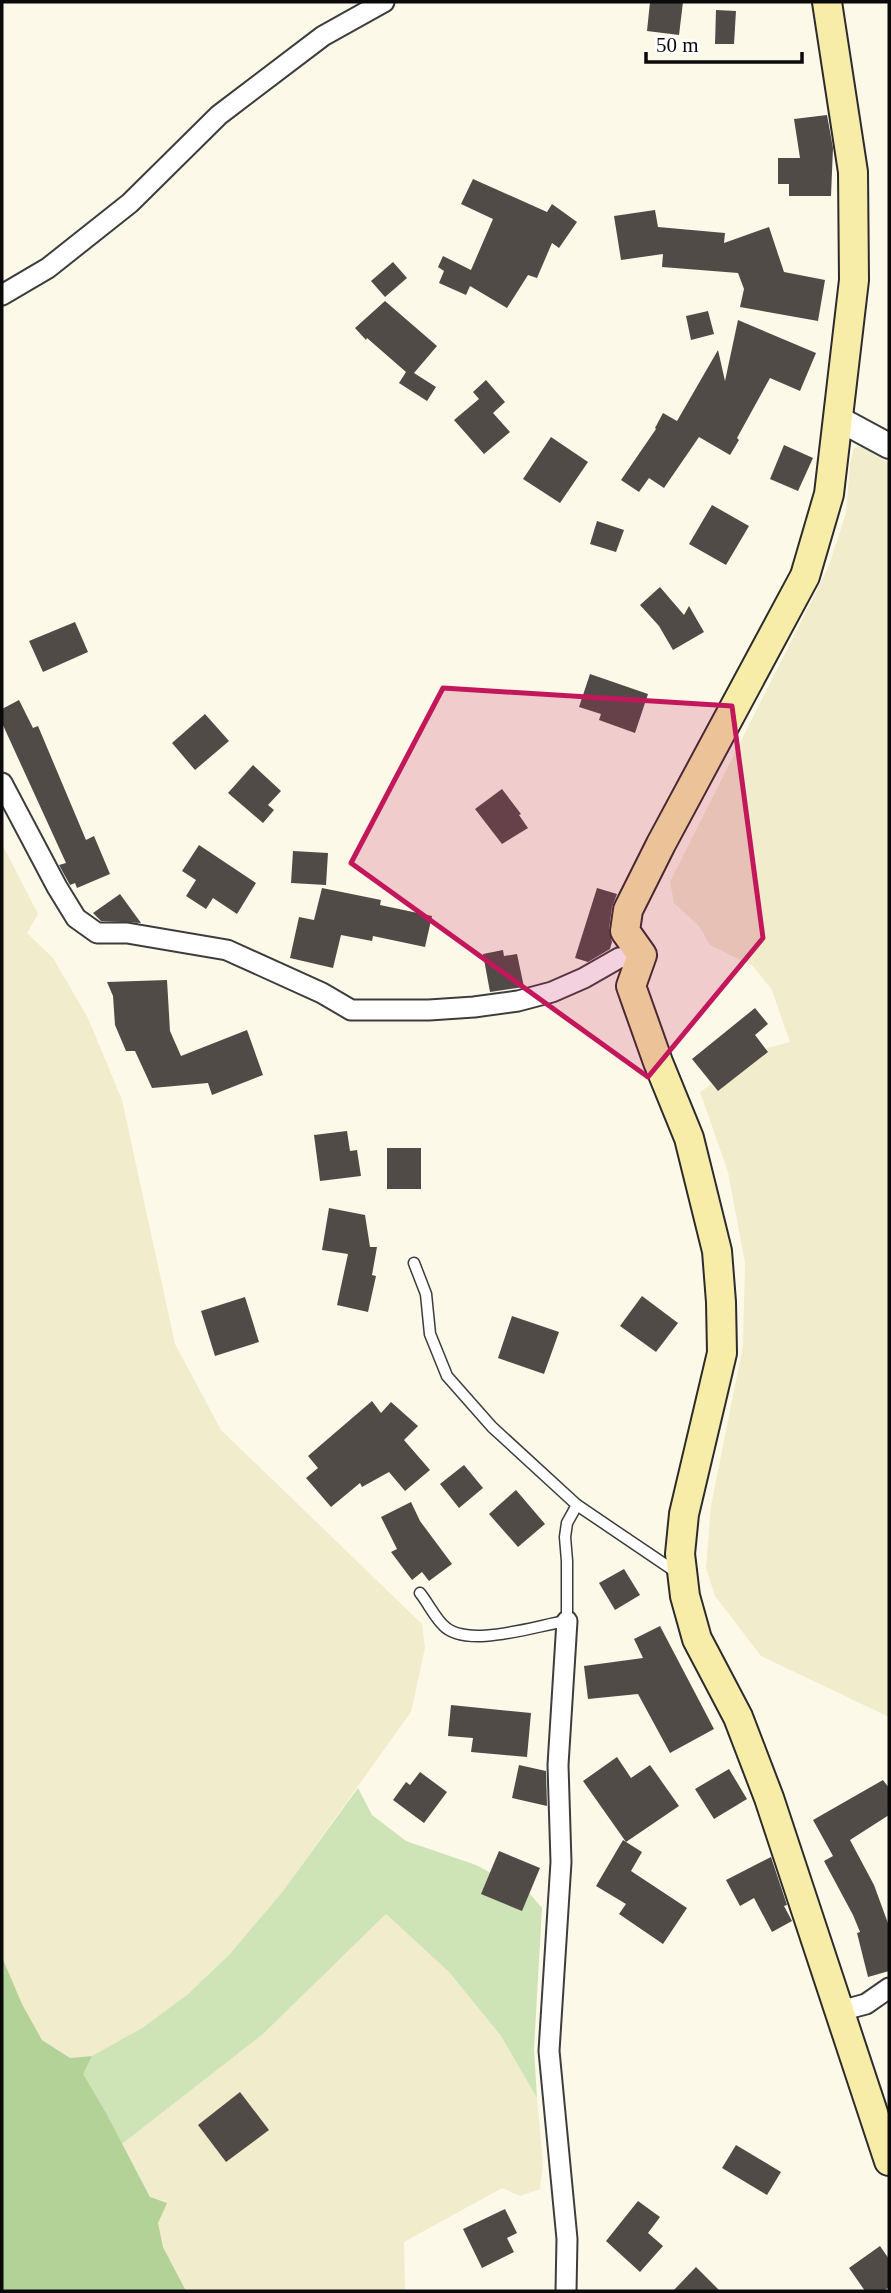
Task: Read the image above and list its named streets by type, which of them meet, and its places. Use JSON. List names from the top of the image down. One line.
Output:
{"scale_bar":"50 m"}
